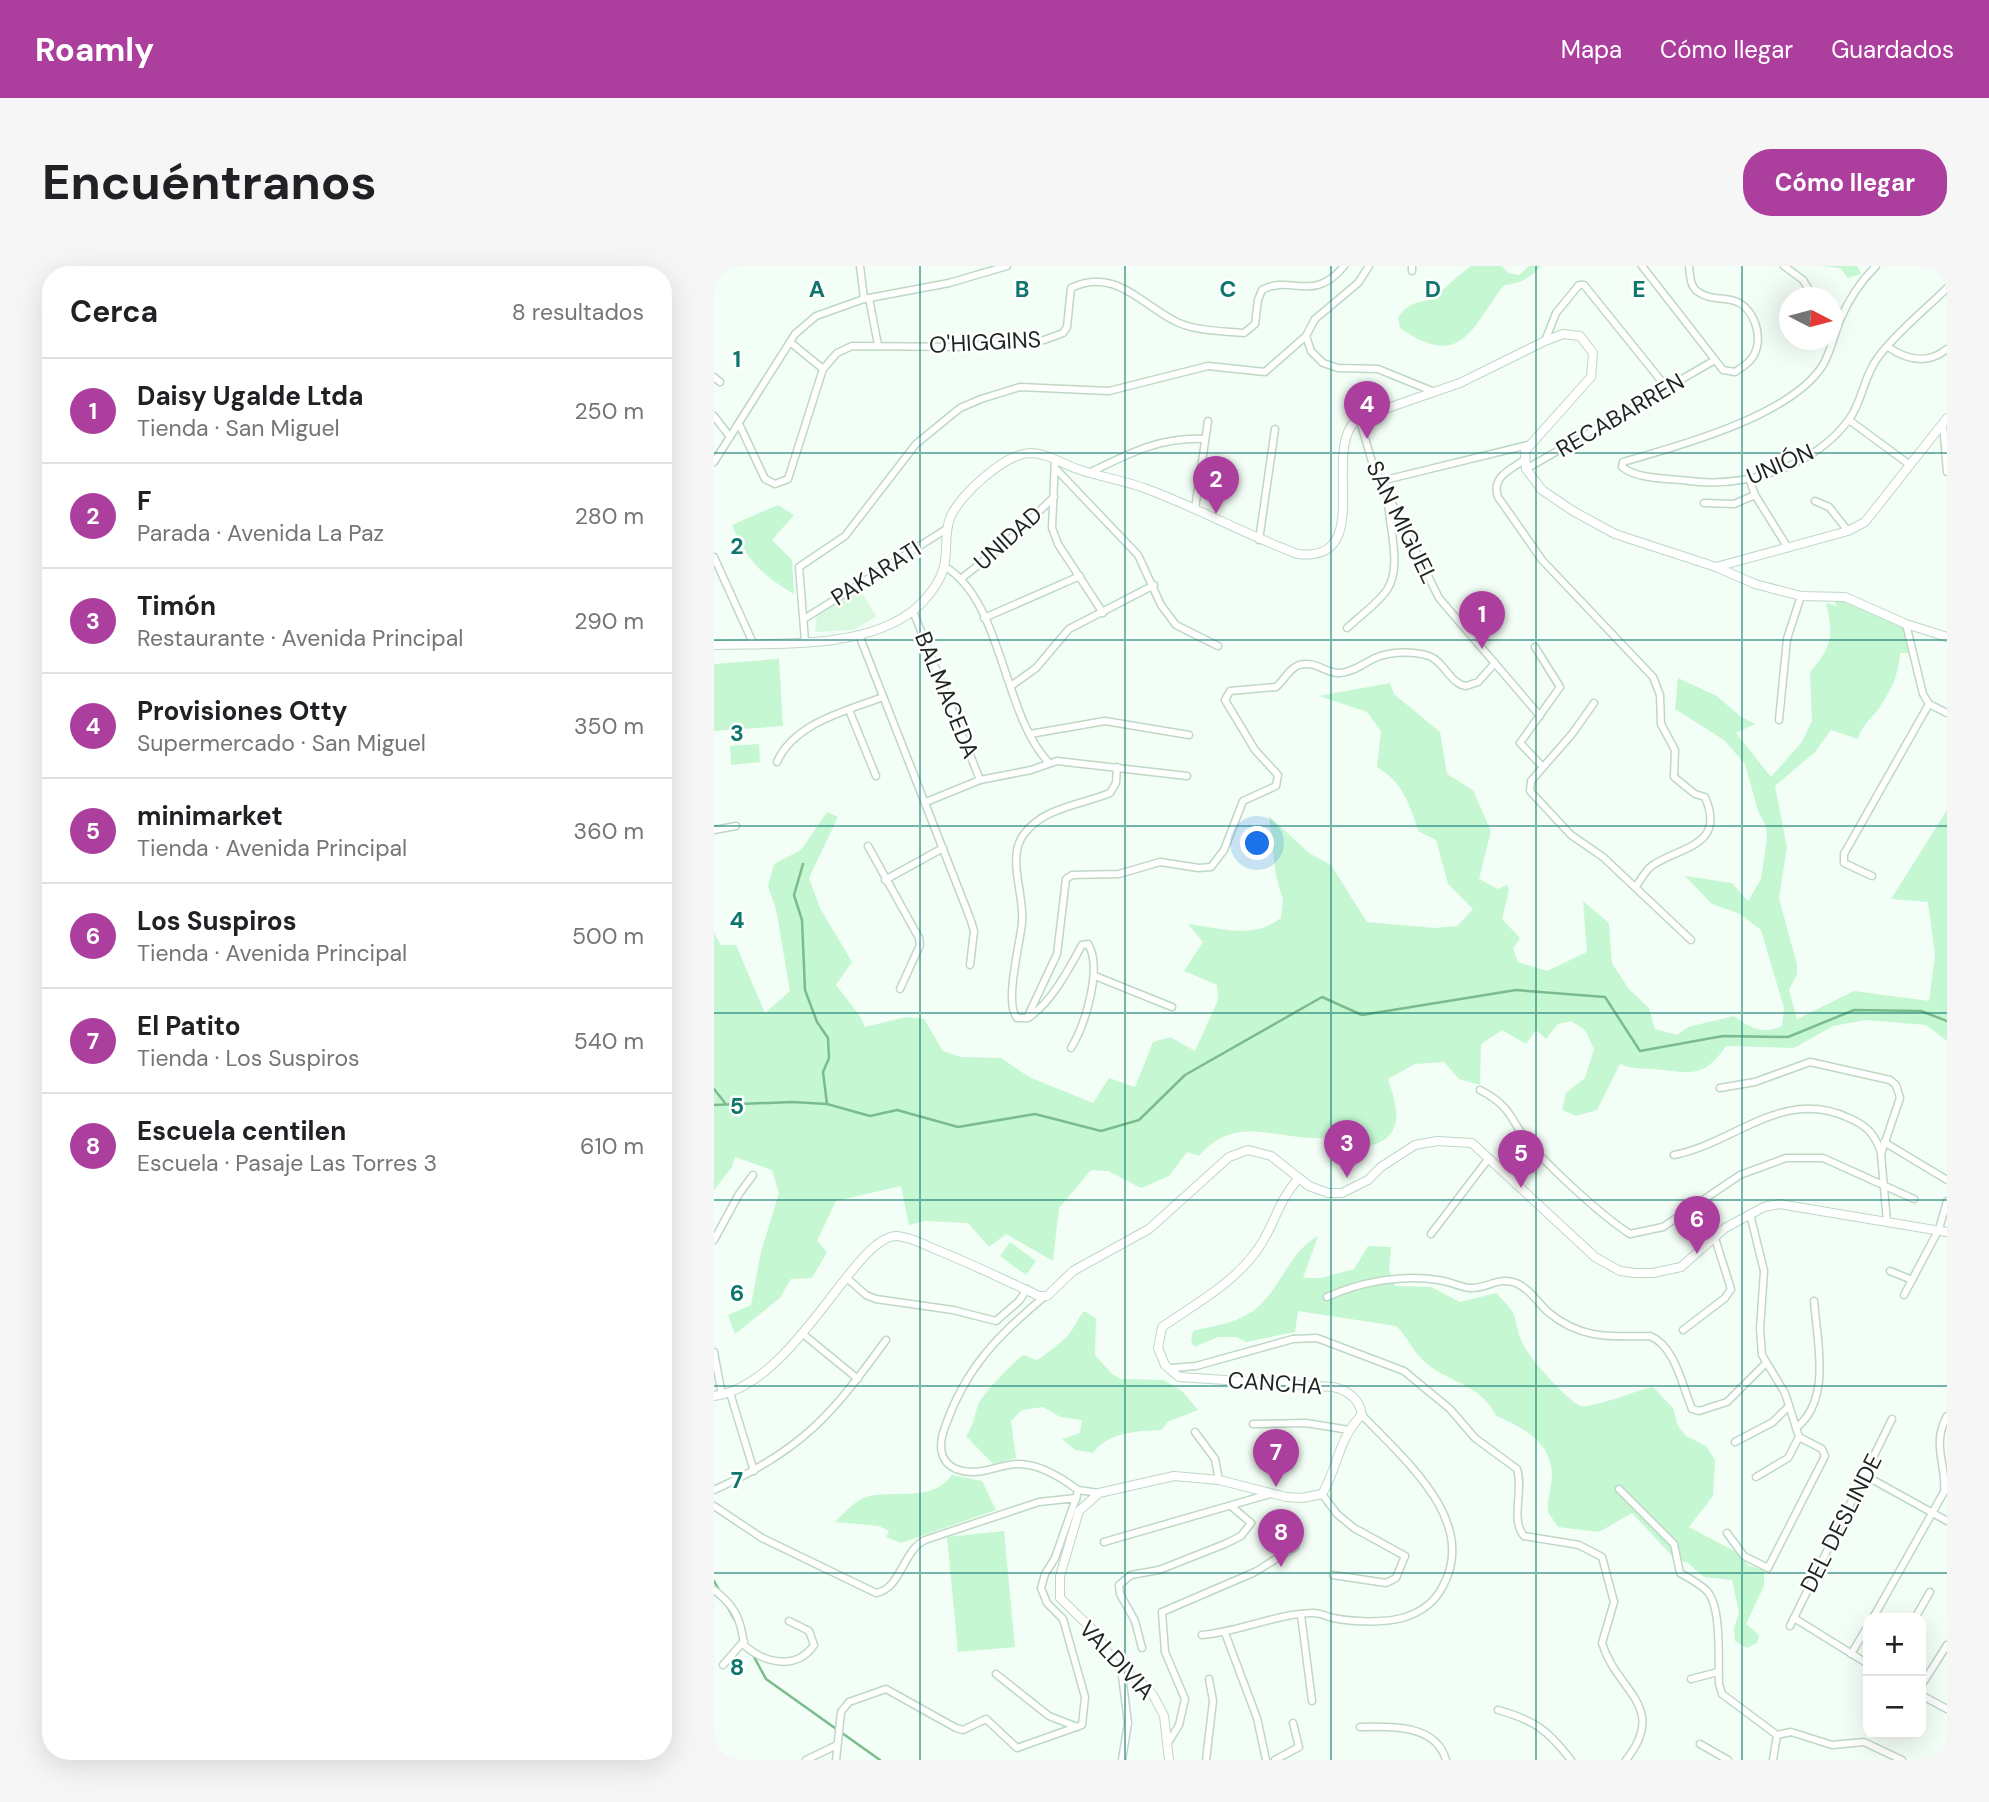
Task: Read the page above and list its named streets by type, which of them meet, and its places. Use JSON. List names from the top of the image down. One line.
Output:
{"streets":{"street":["O'HIGGINS","RECABARREN","UNIÓN","SAN MIGUEL","UNIDAD","PAKARATI","BALMACEDA","CANCHA","DEL DESLINDE","VALDIVIA"]},"north":"right","page":{"header":"Roamly","nav":["Mapa","Cómo llegar","Guardados"],"buttons":"Cómo llegar","title":"Encuéntranos","heading":["Cerca","8 resultados"],"list":[{"mark":"1","name":"Daisy Ugalde Ltda","note":"Tienda · San Miguel","value":"250 m"},{"mark":"2","name":"F","note":"Parada · Avenida La Paz","value":"280 m"},{"mark":"3","name":"Timón","note":"Restaurante · Avenida Principal","value":"290 m"},{"mark":"4","name":"Provisiones Otty","note":"Supermercado · San Miguel","value":"350 m"},{"mark":"5","name":"minimarket","note":"Tienda · Avenida Principal","value":"360 m"},{"mark":"6","name":"Los Suspiros","note":"Tienda · Avenida Principal","value":"500 m"},{"mark":"7","name":"El Patito","note":"Tienda · Los Suspiros","value":"540 m"},{"mark":"8","name":"Escuela centilen","note":"Escuela · Pasaje Las Torres 3","value":"610 m"}],"pins":["4","2","1","3","5","6","7","8"],"map_buttons":["+","−"]},"grid":{"columns":["A","B","C","D","E"],"rows":["1","2","3","4","5","6","7","8"]}}
